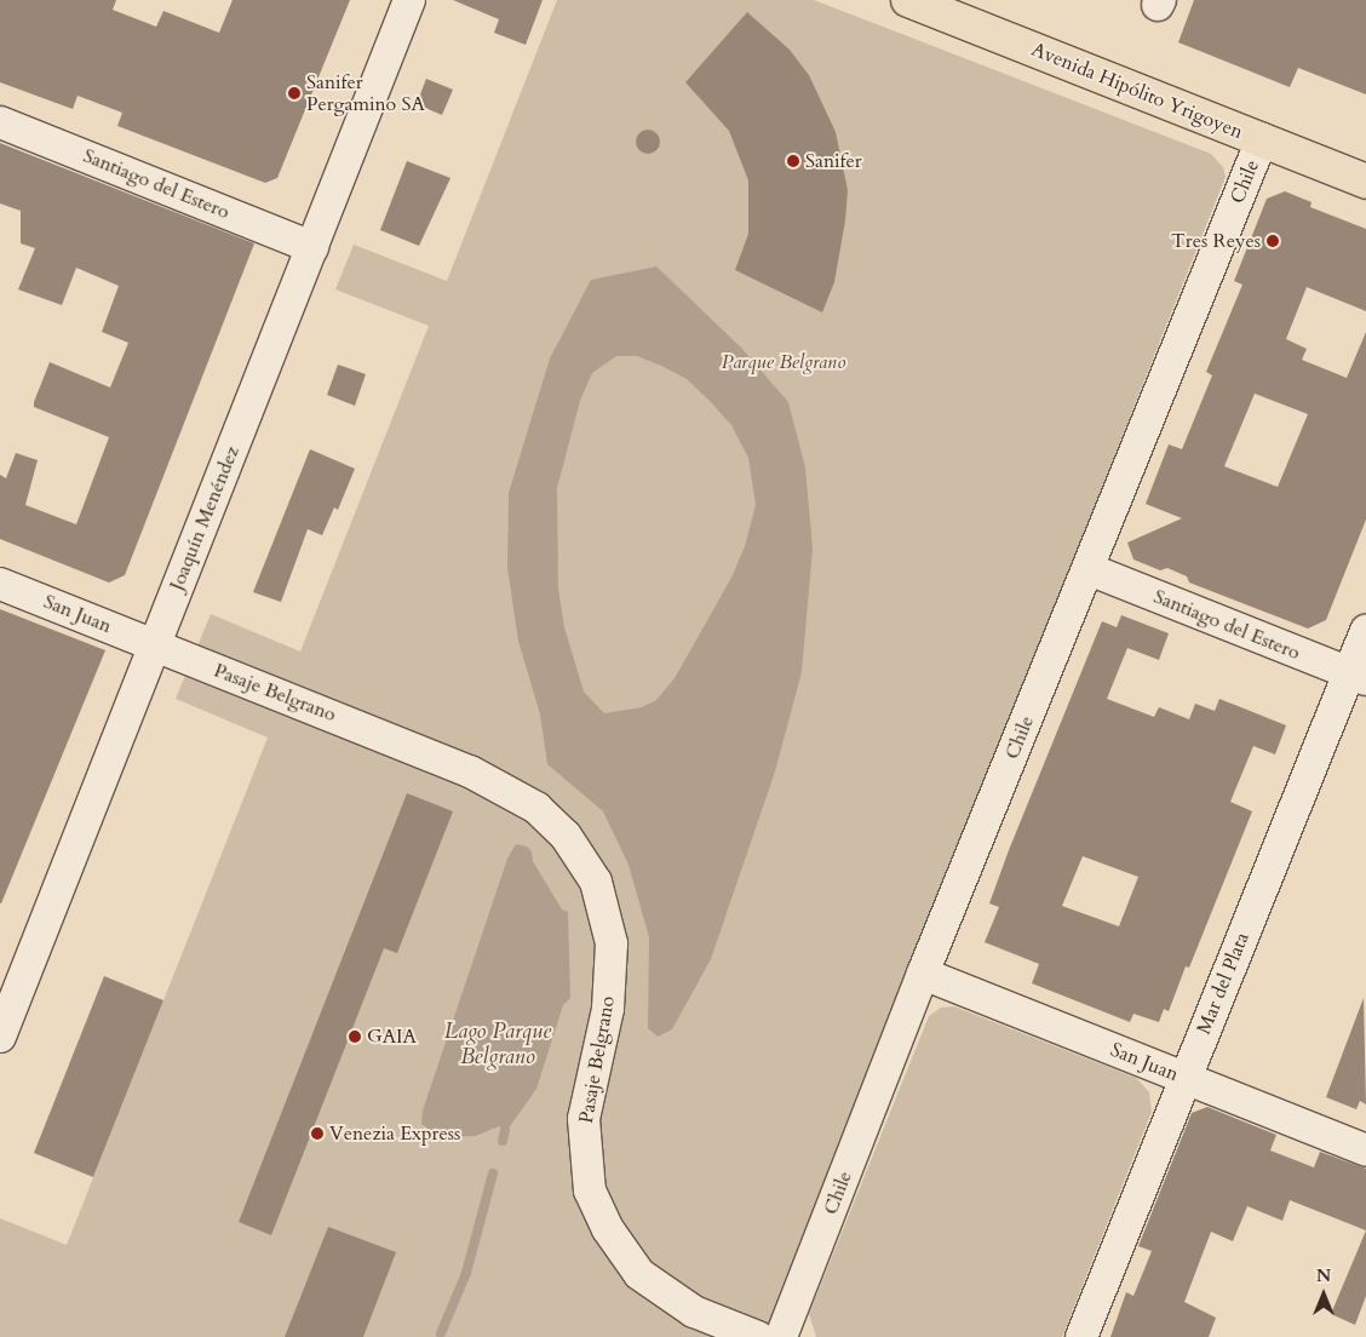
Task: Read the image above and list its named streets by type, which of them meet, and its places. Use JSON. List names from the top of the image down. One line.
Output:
{"streets":{"main road":["Avenida Hipólito Yrigoyen"],"street":["Chile","Santiago del Estero","Joaquín Menéndez","San Juan","Pasaje Belgrano","Mar del Plata"]},"crossings":[["Avenida Hipólito Yrigoyen","Chile"],["Chile","Santiago del Estero"],["Chile","San Juan"],["Santiago del Estero","Joaquín Menéndez"],["Santiago del Estero","Mar del Plata"],["Joaquín Menéndez","San Juan"],["Joaquín Menéndez","Pasaje Belgrano"],["San Juan","Pasaje Belgrano"],["San Juan","Mar del Plata"]],"water":["Lago Parque Belgrano"],"parks":["Parque Belgrano"],"places":["Sanifer Pergamino SA","Sanifer","Tres Reyes","GAIA","Venezia Express"],"north":"top"}
